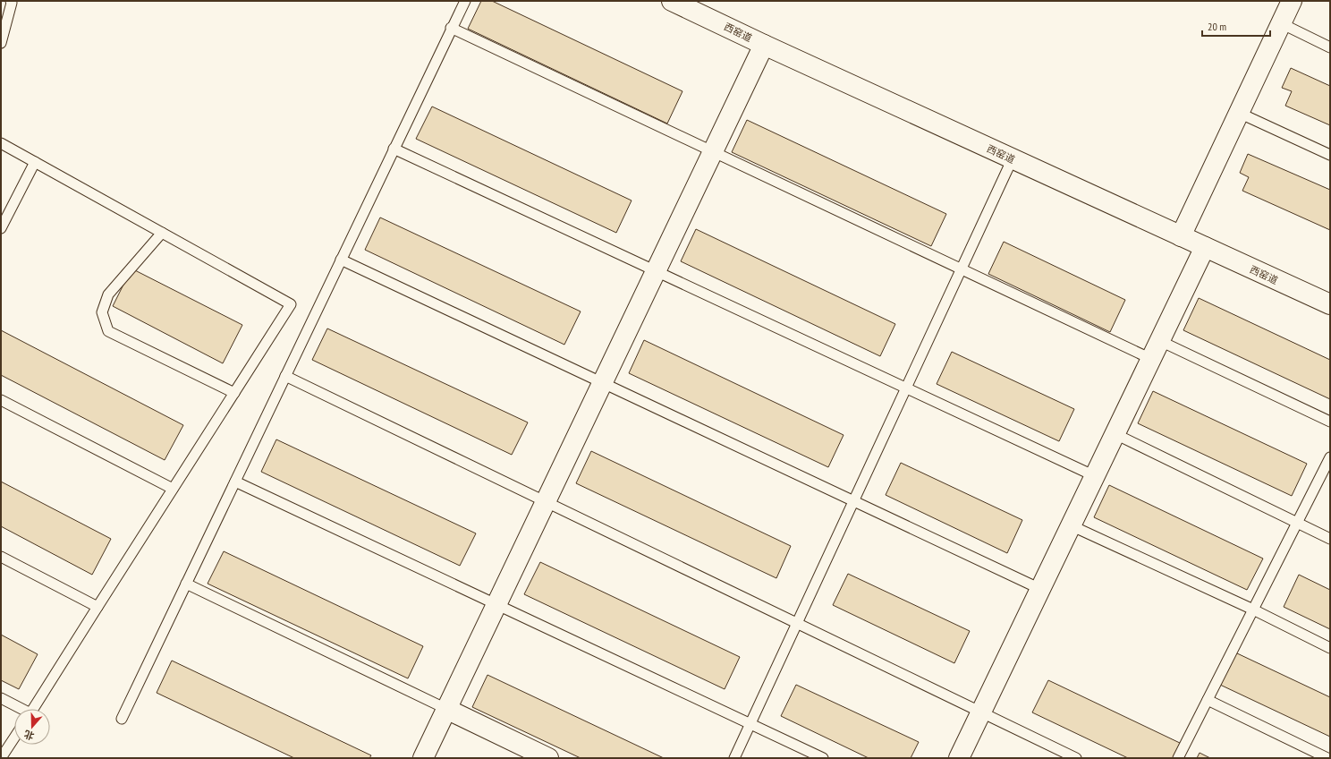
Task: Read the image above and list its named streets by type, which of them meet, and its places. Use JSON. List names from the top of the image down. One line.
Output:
{"streets":{"street":["西窑道"]},"scale_bar":"20 m","north":"bottom"}
